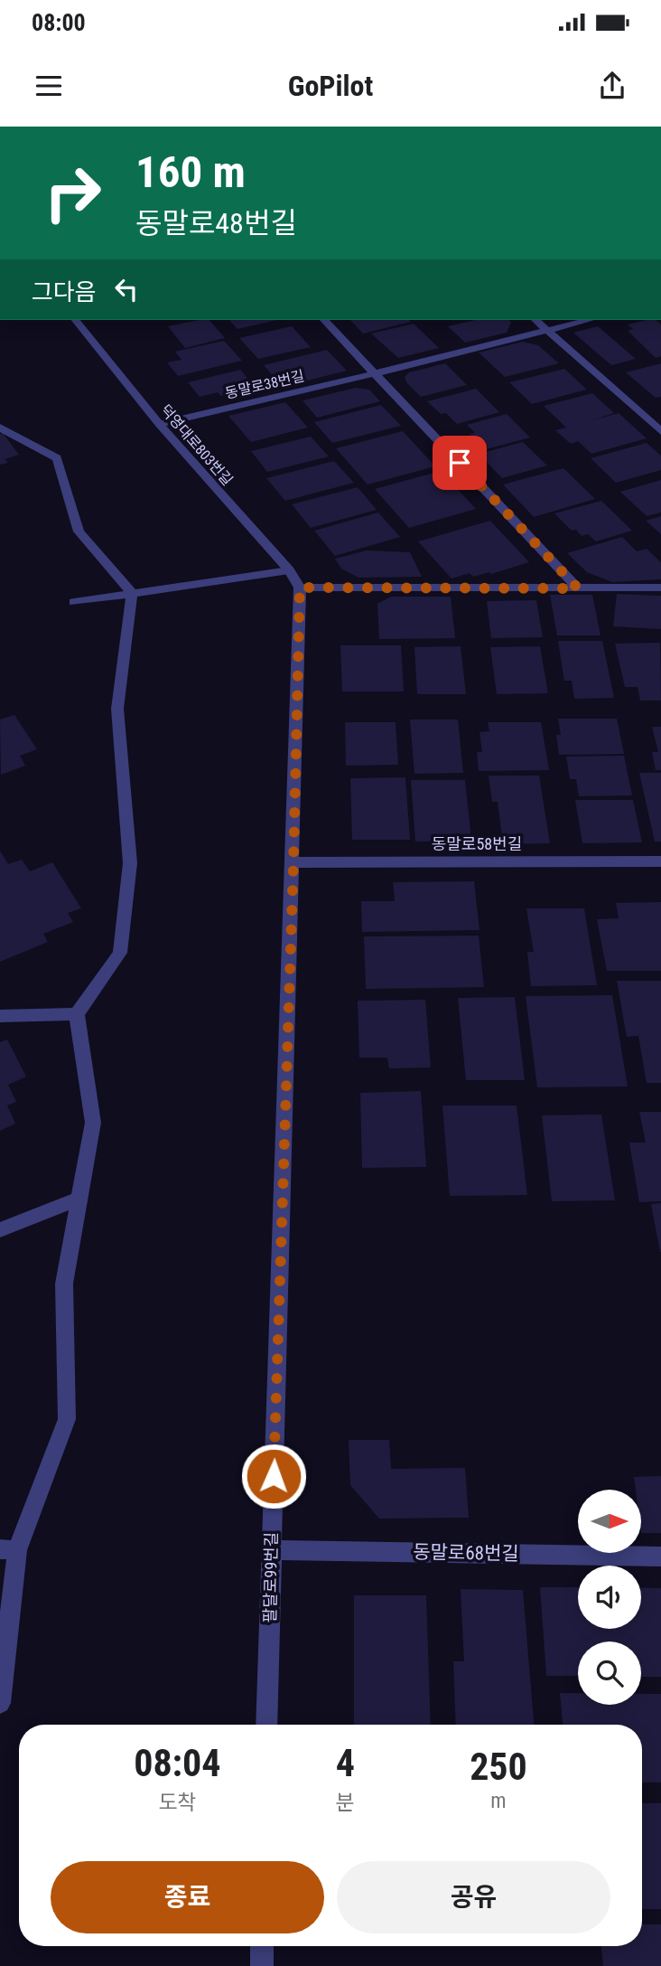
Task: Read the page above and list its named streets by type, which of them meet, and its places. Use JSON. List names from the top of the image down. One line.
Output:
{"streets":{"street":["동말로38번길","덕영대로803번길","동말로58번길","동말로68번길","팔달로99번길"]},"crossings":[["동말로38번길","덕영대로803번길"],["덕영대로803번길","팔달로99번길"],["동말로58번길","팔달로99번길"],["동말로68번길","팔달로99번길"]],"north":"right","page":{"status":"08:00","header":"GoPilot","turn":["160 m","동말로48번길"],"then":"그다음","eta":["08:04","도착","4","분","250","m"],"buttons":["종료","공유"]}}
